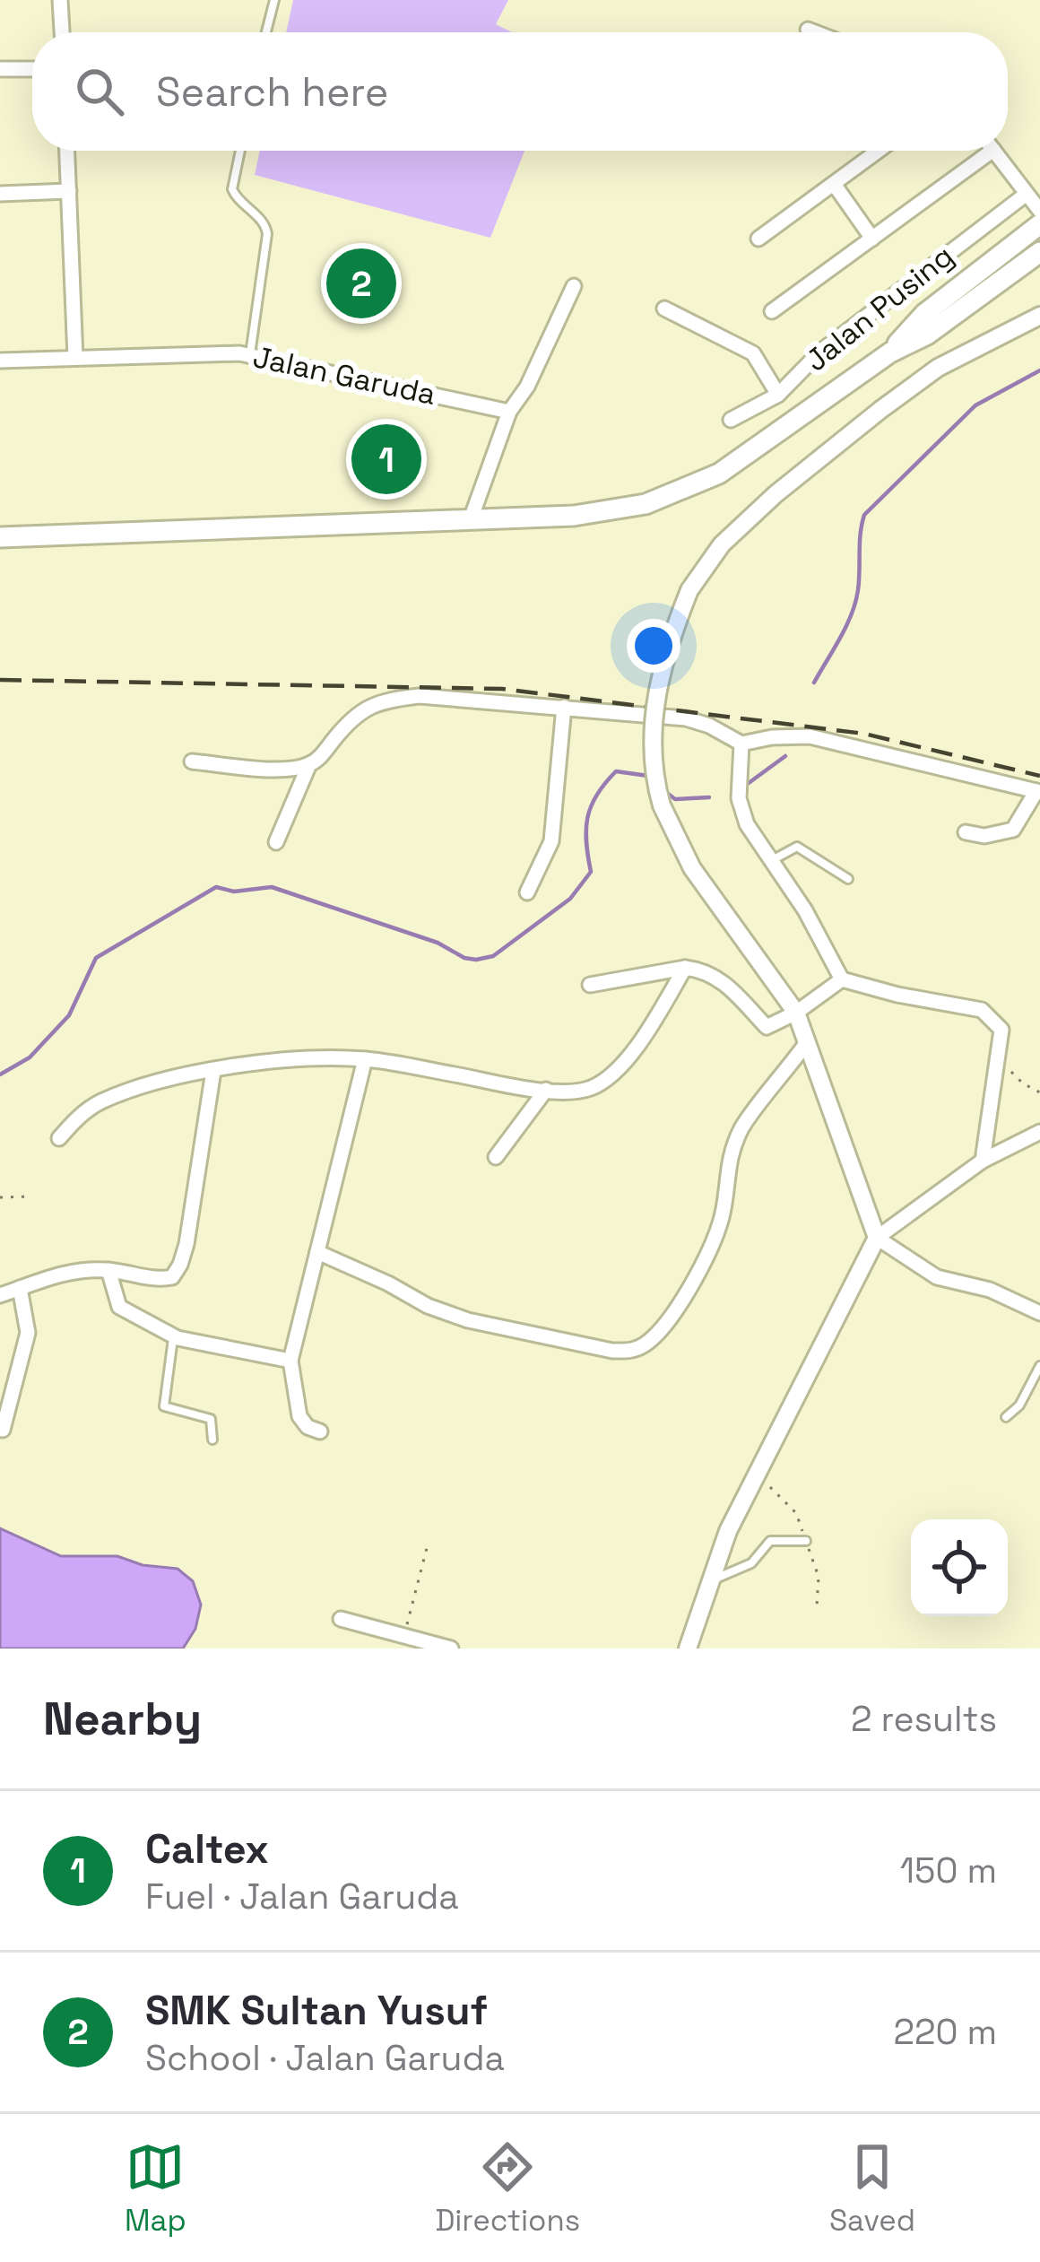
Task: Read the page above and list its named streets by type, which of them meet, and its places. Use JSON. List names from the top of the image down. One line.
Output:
{"streets":{"street":["Jalan Pusing","Jalan Garuda"]},"page":{"search":"Search here","pins":["2","1"],"heading":["Nearby","2 results"],"list":[{"mark":"1","name":"Caltex","note":"Fuel · Jalan Garuda","value":"150 m"},{"mark":"2","name":"SMK Sultan Yusuf","note":"School · Jalan Garuda","value":"220 m"}],"nav":["Map","Directions","Saved"]}}
